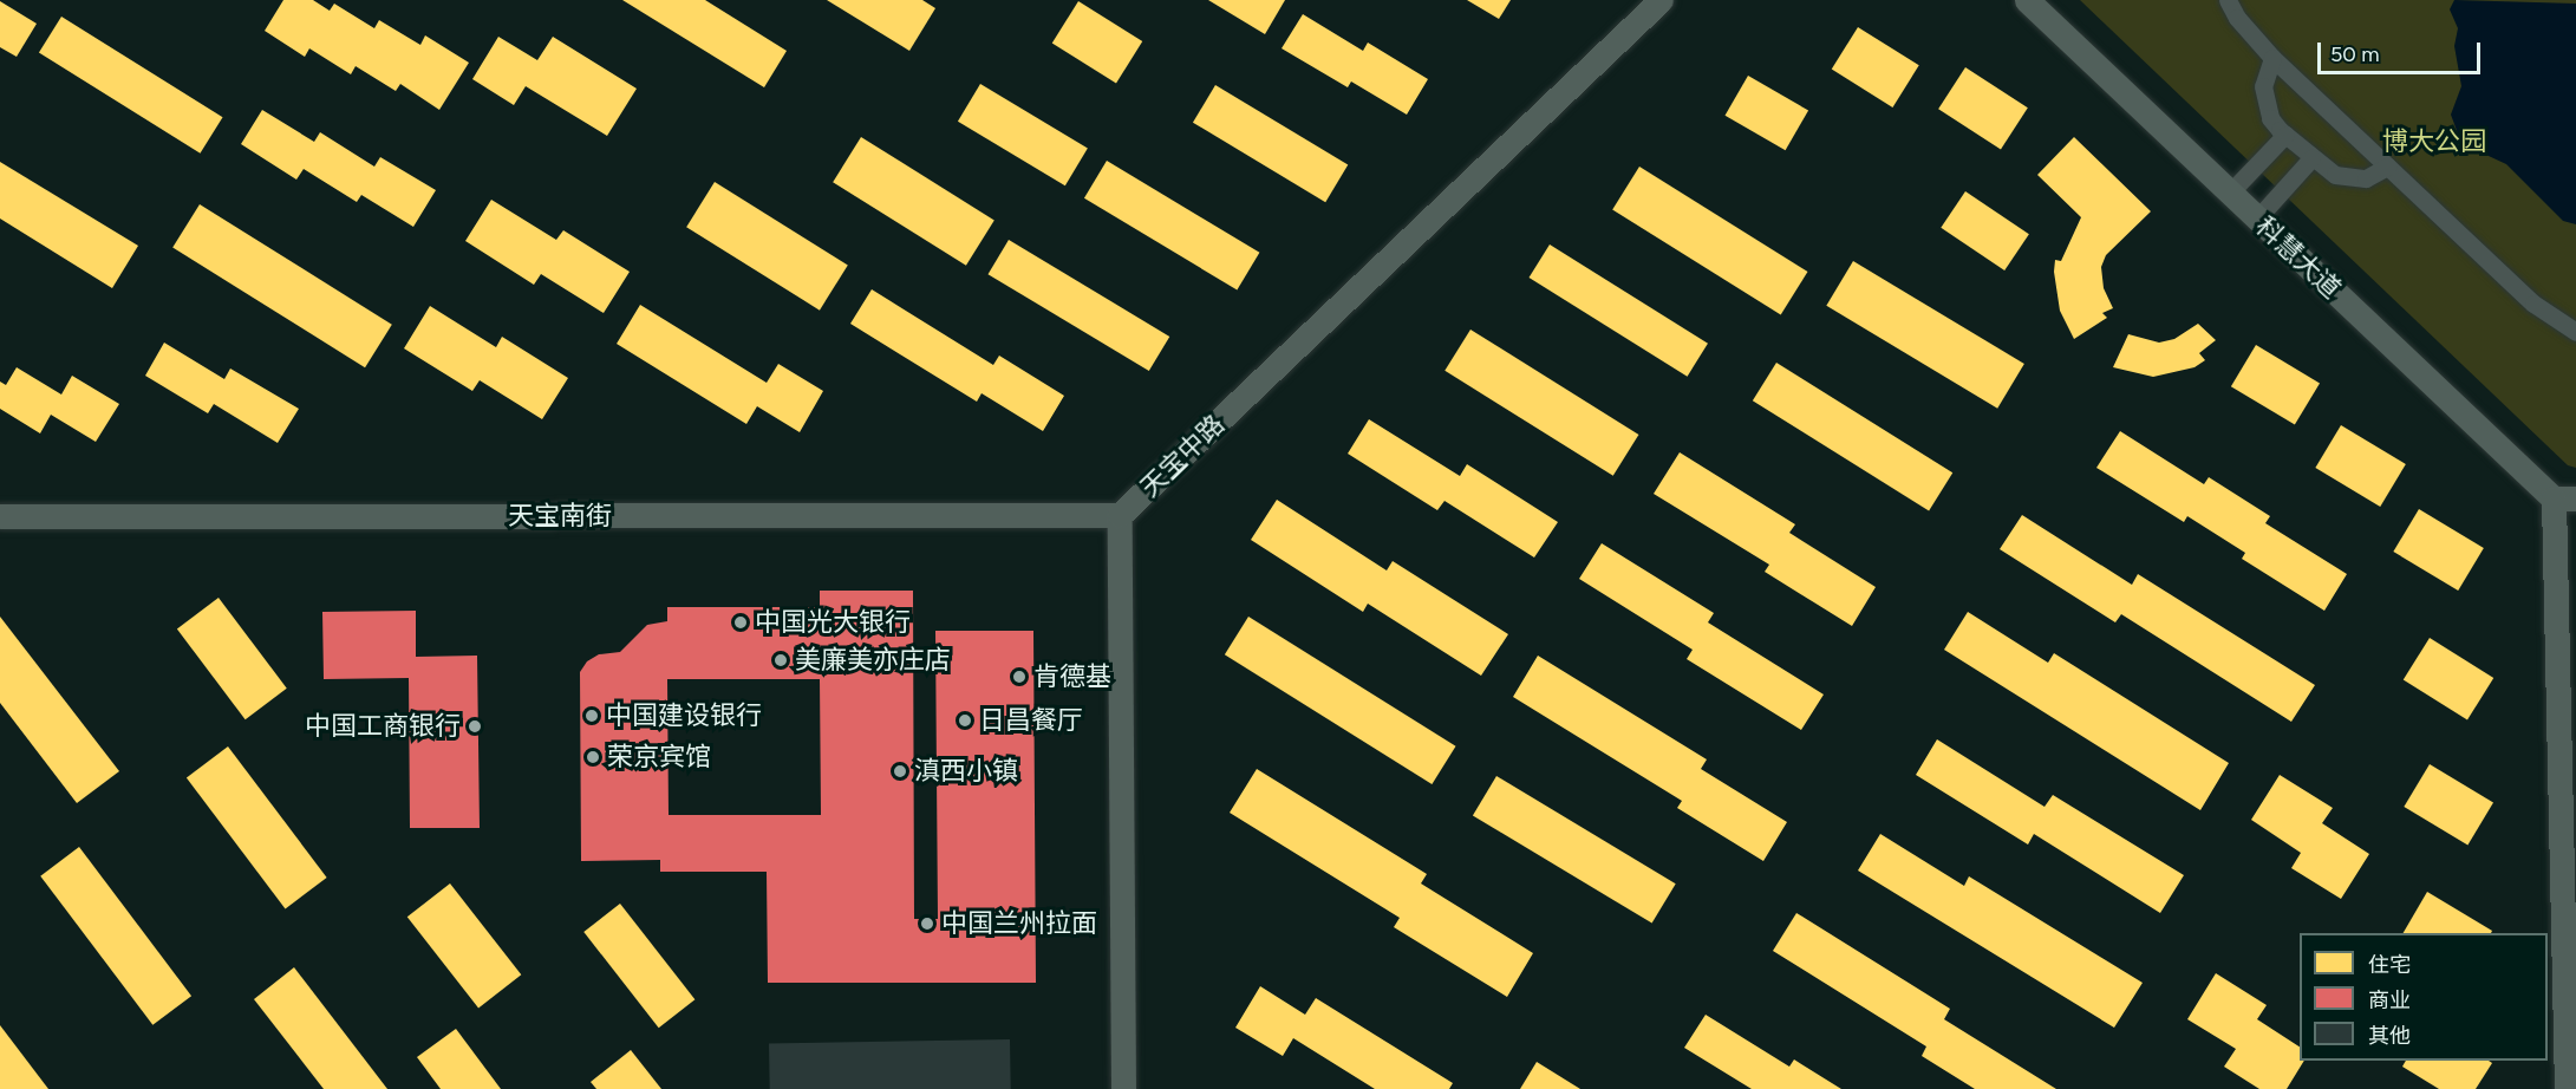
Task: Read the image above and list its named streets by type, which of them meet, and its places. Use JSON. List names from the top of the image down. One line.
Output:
{"streets":{"street":["科慧大道","天宝中路","天宝南街"]},"crossings":[["天宝中路","天宝南街"]],"parks":["博大公园"],"places":["中国光大银行","美廉美亦庄店","肯德基","中国建设银行","日昌餐厅","中国工商银行","荣京宾馆","滇西小镇","中国兰州拉面"],"legend":["住宅","商业","其他"],"scale_bar":"50 m"}
